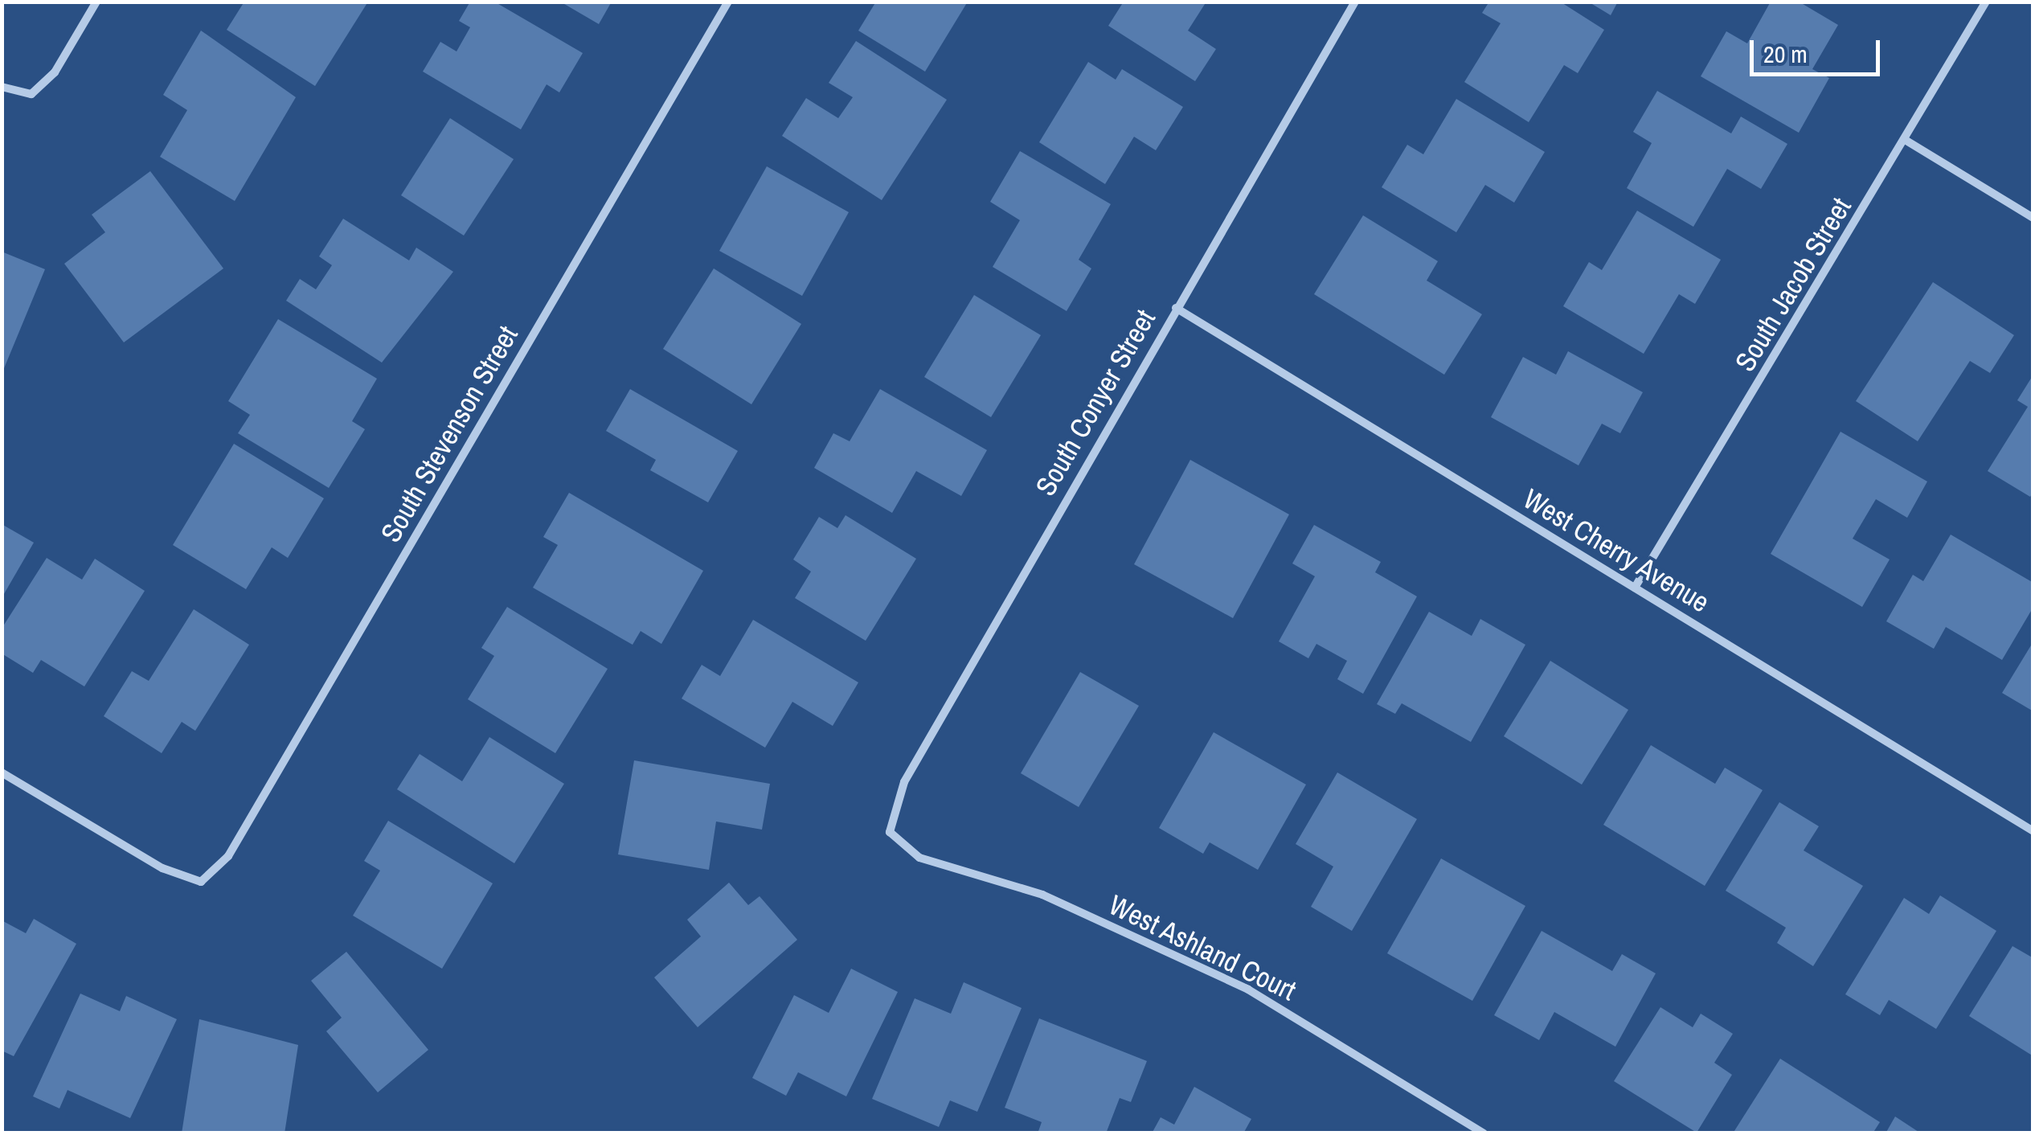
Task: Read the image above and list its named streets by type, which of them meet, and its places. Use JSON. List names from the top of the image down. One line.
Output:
{"streets":{"street":["South Jacob Street","South Conyer Street","South Stevenson Street","West Cherry Avenue","West Ashland Court"]},"crossings":[["South Jacob Street","West Cherry Avenue"],["South Conyer Street","West Cherry Avenue"],["South Conyer Street","West Ashland Court"]],"scale_bar":"20 m"}
